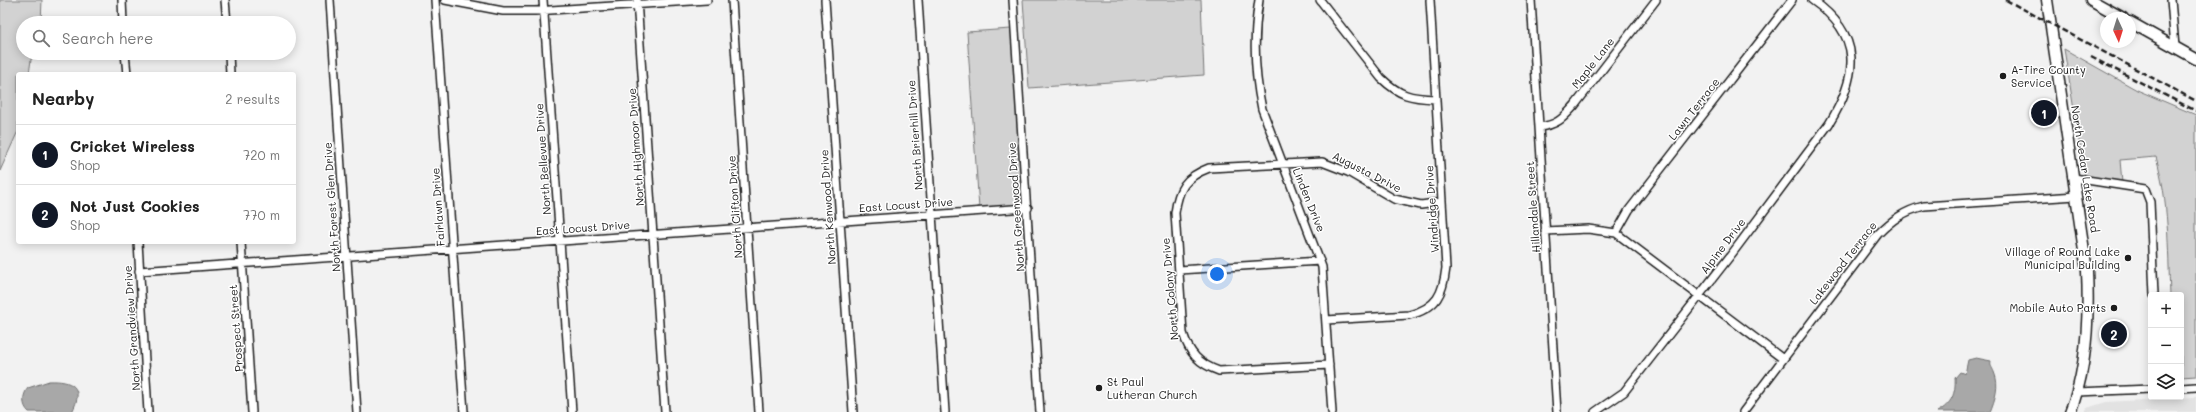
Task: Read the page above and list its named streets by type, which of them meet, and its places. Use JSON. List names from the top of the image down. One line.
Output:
{"streets":{"main road":["North Cedar Lake Road"],"street":["Maple Lane","Lawn Terrace","North Brierhill Drive","North Highmoor Drive","North Bellevue Drive","Augusta Drive","Linden Drive","East Locust Drive","North Forest Glen Drive","Fairlawn Drive","North Clifton Drive","North Kenwood Drive","North Greenwood Drive","Hillandale Street","Windridge Drive","Alpine Drive","Lakewood Terrace","North Colony Drive","North Grandview Drive","Prospect Street"]},"crossings":[["Maple Lane","Hillandale Street"],["North Brierhill Drive","East Locust Drive"],["North Highmoor Drive","East Locust Drive"],["North Bellevue Drive","East Locust Drive"],["North Cedar Lake Road","Lakewood Terrace"],["Augusta Drive","Linden Drive"],["Augusta Drive","Windridge Drive"],["Augusta Drive","North Colony Drive"],["Linden Drive","Windridge Drive"],["Linden Drive","North Colony Drive"],["East Locust Drive","North Forest Glen Drive"],["East Locust Drive","Fairlawn Drive"],["East Locust Drive","North Clifton Drive"],["East Locust Drive","North Kenwood Drive"],["East Locust Drive","North Greenwood Drive"],["East Locust Drive","North Grandview Drive"],["East Locust Drive","Prospect Street"]],"places":["A-Tire County Service","Village of Round Lake Municipal Building","Mobile Auto Parts","St Paul Lutheran Church"],"north":"bottom","page":{"search":"Search here","heading":["Nearby","2 results"],"pins":["1","2"],"list":[{"mark":"1","name":"Cricket Wireless","note":"Shop","value":"720 m"},{"mark":"2","name":"Not Just Cookies","note":"Shop","value":"770 m"}],"map_buttons":["+","−"]}}
